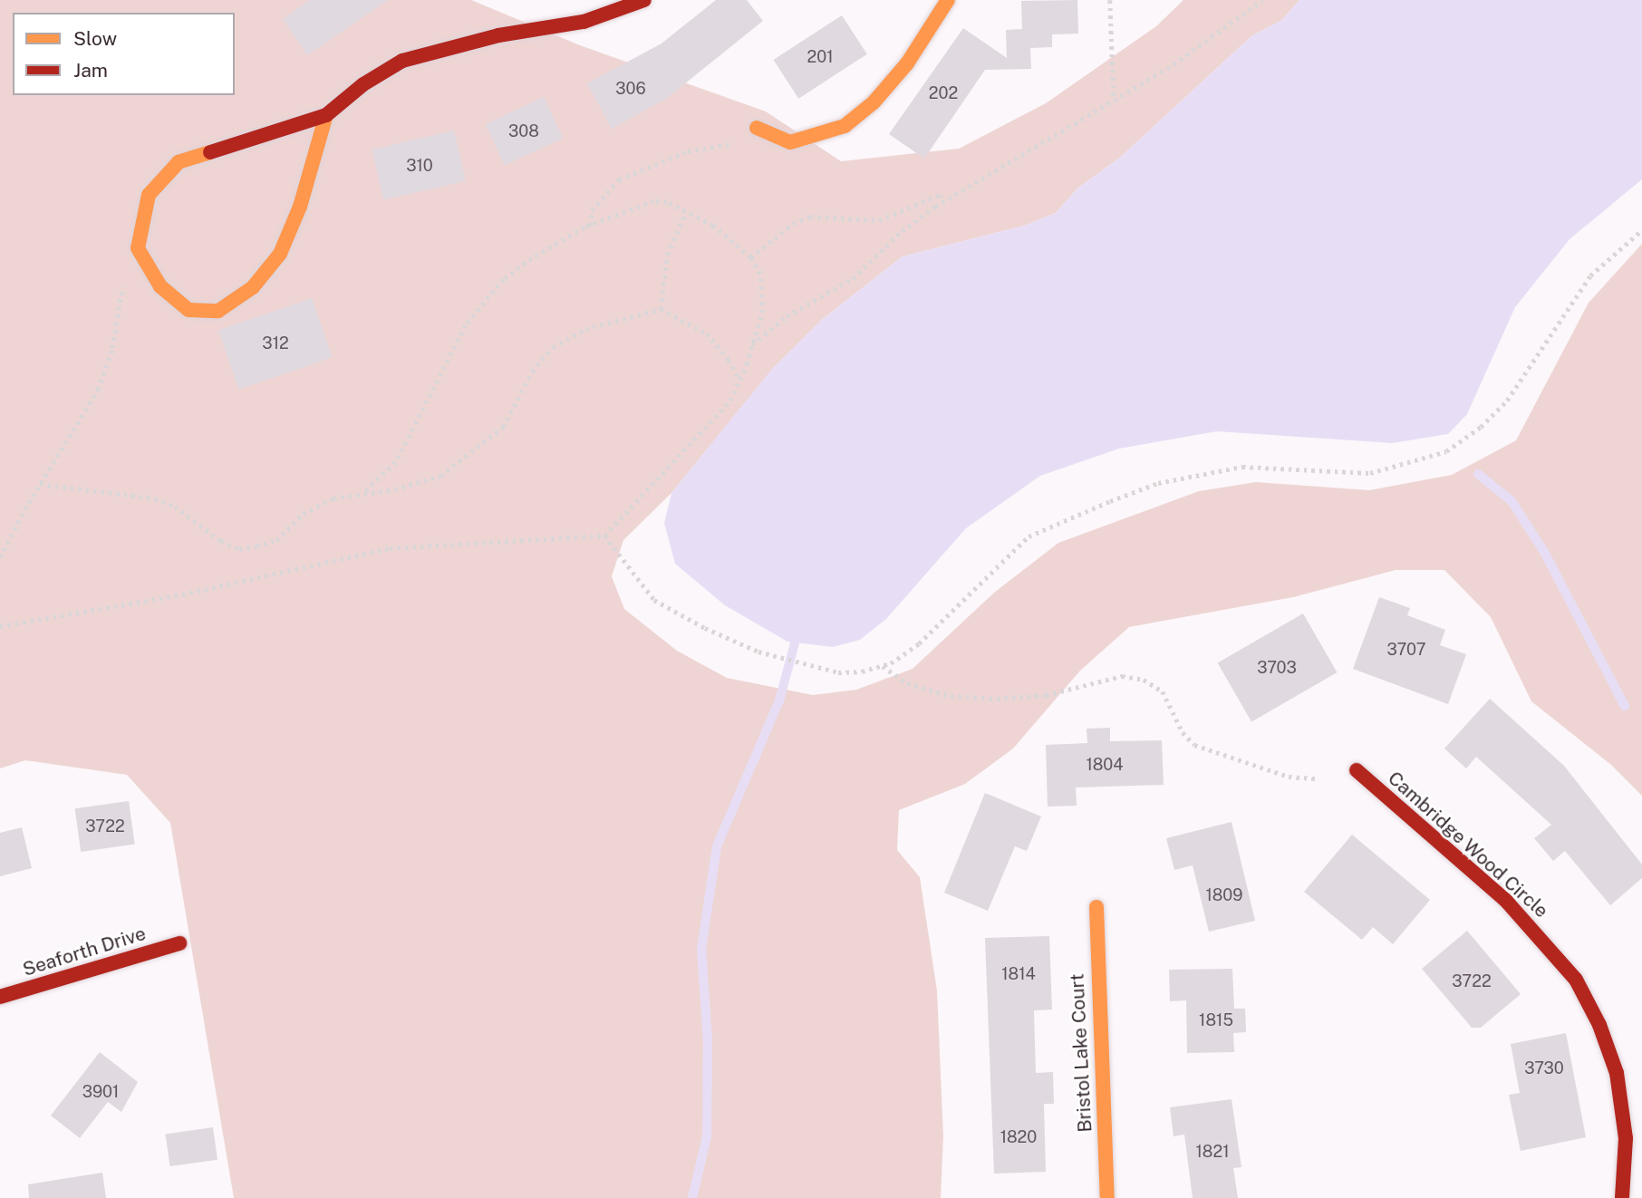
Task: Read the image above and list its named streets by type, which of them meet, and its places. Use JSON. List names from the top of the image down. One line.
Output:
{"streets":{"street":["Cambridge Wood Circle","Seaforth Drive","Bristol Lake Court"]},"house_numbers":["201","306","202","308","310","312","3707","3703","1804","3722","1809","1814","3722","1815","3730","3901","1820","1821"],"legend":["Slow","Jam"]}
